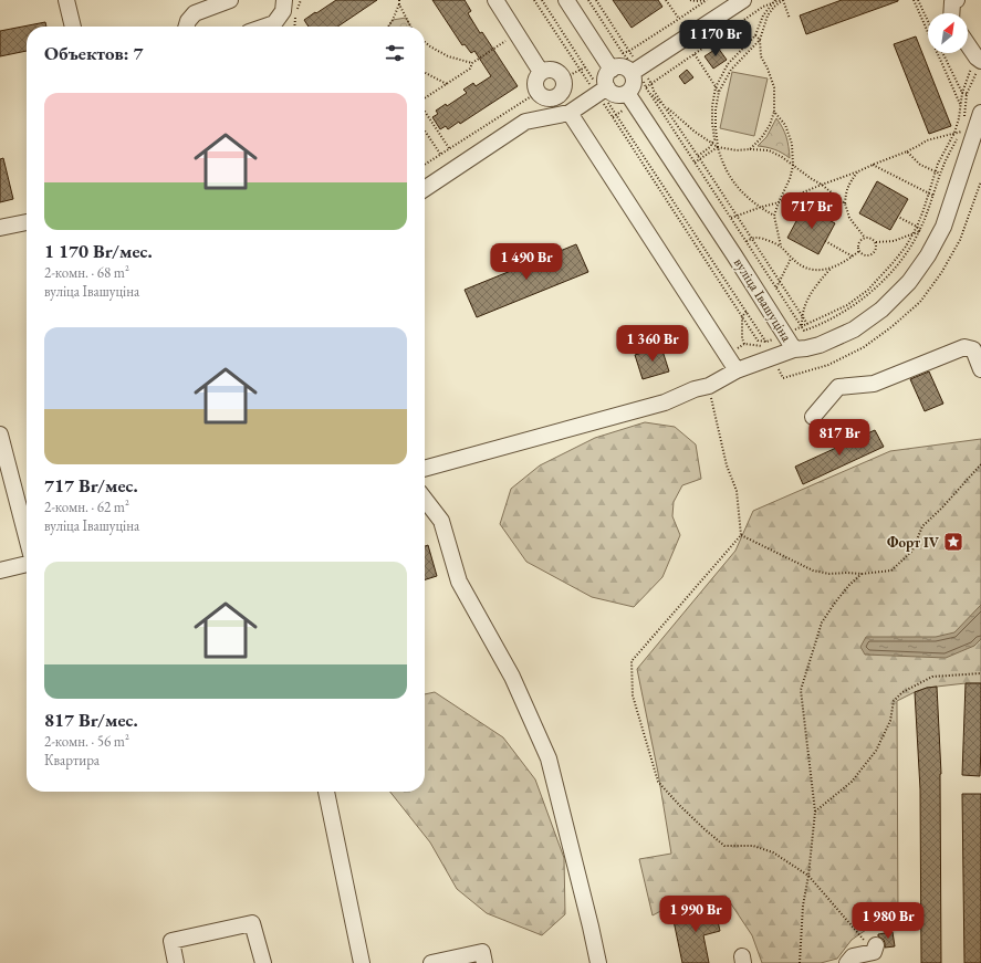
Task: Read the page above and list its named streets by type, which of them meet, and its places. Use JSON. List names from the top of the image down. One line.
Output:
{"streets":{"street":["вуліца Івашуціна"]},"places":{"place":["Форт IV"]},"north":"top right","page":{"price":["1 170 Br","717 Br","1 490 Br","1 360 Br","817 Br","1 990 Br","1 980 Br"],"heading":"Объектов: 7","list":[{"name":"1 170 Br/мес.","note":"2-комн. · 68 m² · вуліца Івашуціна"},{"name":"717 Br/мес.","note":"2-комн. · 62 m² · вуліца Івашуціна"},{"name":"817 Br/мес.","note":"2-комн. · 56 m² · Квартира"}]}}
